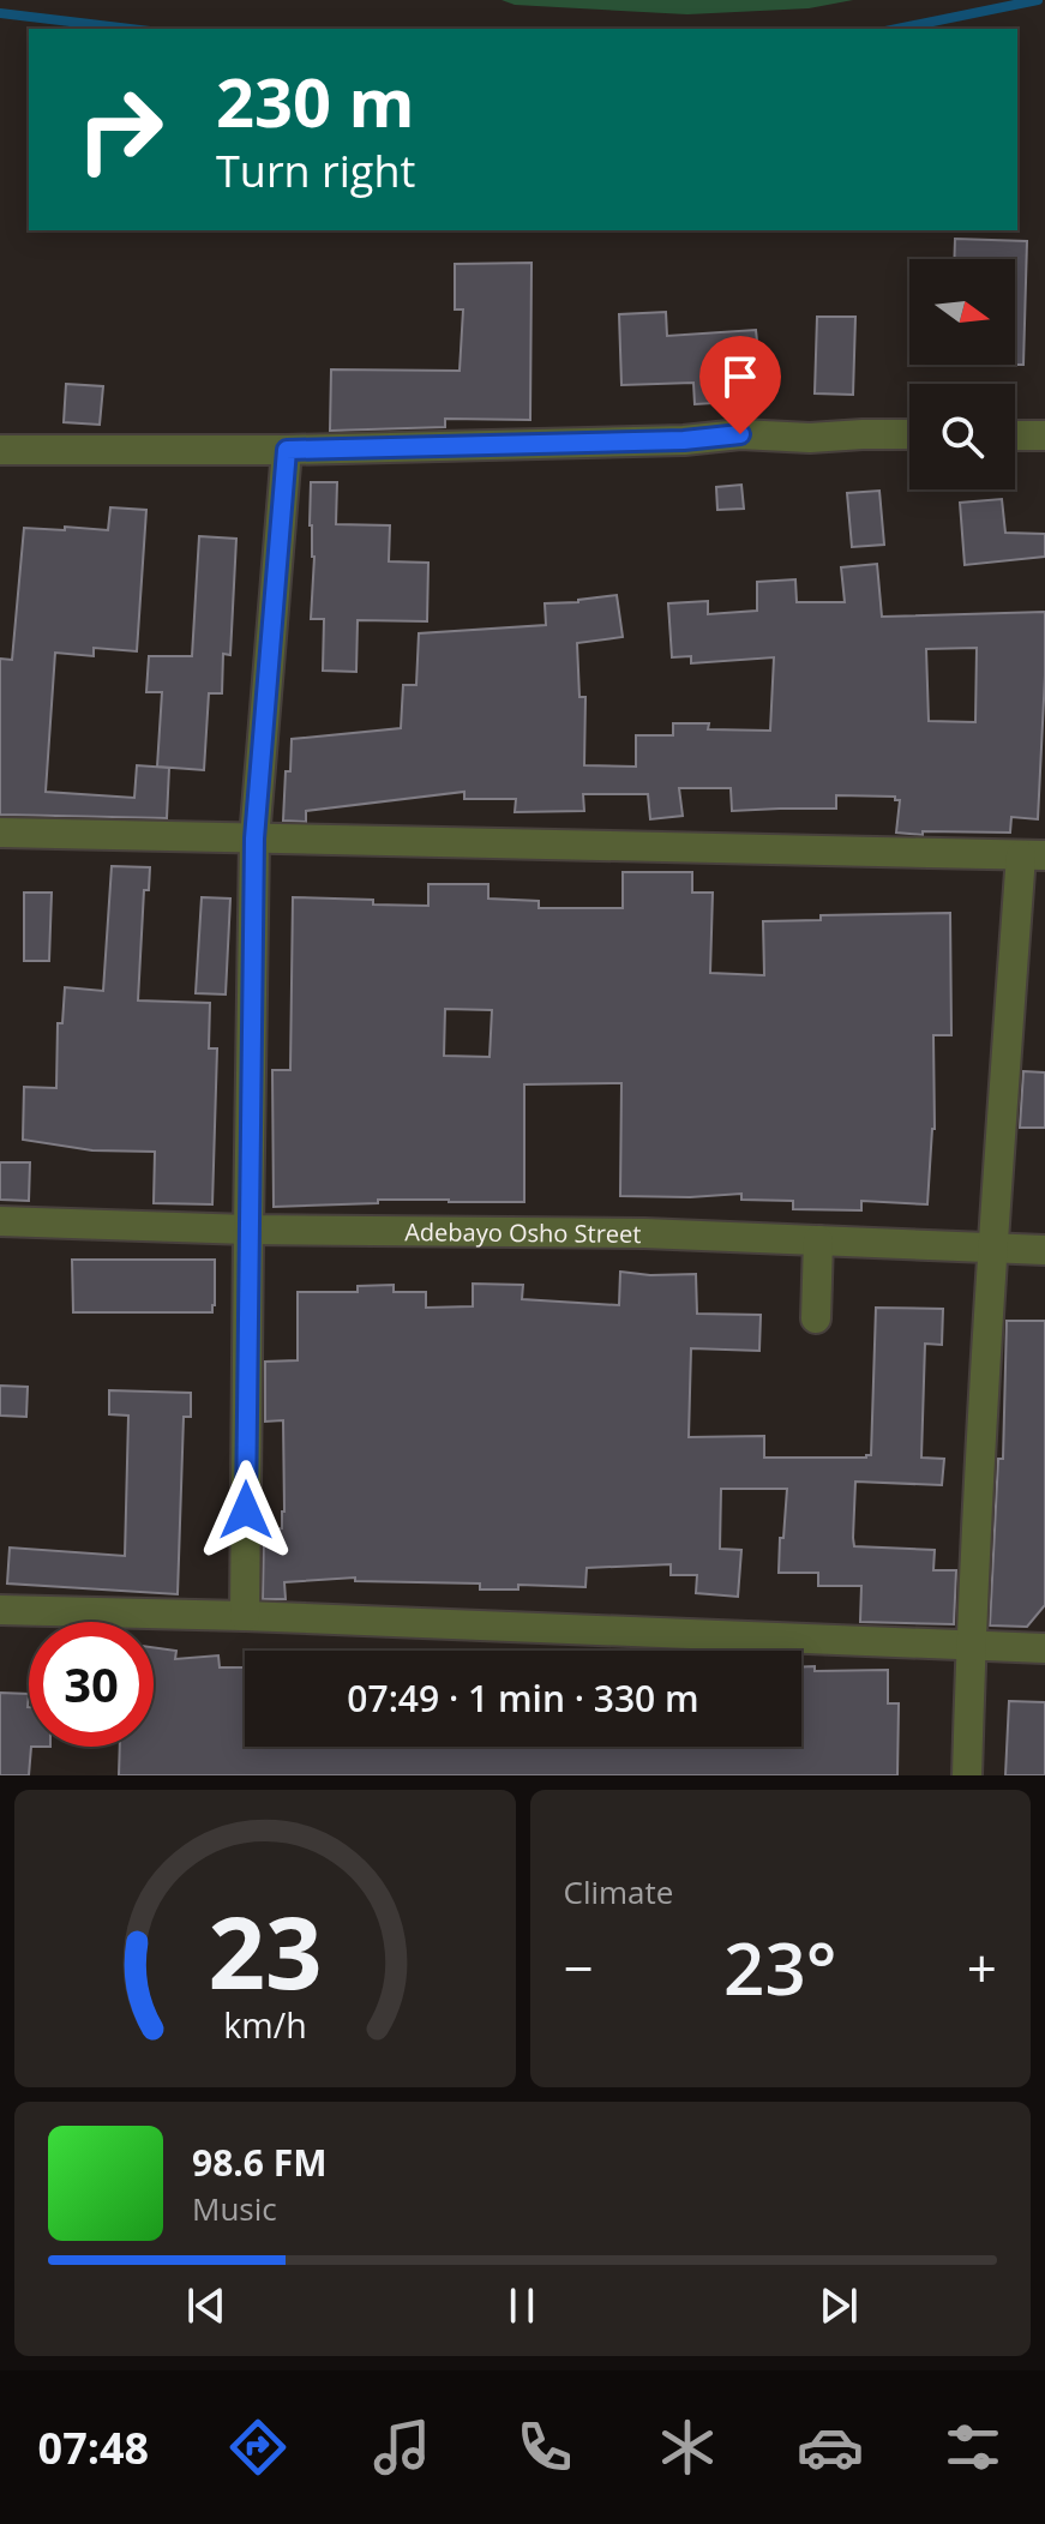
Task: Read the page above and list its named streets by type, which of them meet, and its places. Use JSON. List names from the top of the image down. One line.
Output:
{"streets":{"street":["Adebayo Osho Street"]},"north":"right","page":{"turn":["230 m","Turn right"],"limit":"30","trip":"07:49 · 1 min · 330 m","tile":"Climate","heat":["−","23°","+"],"song":["98.6 FM","Music"],"tabs":"07:48","gauge":["23","km/h"]}}
